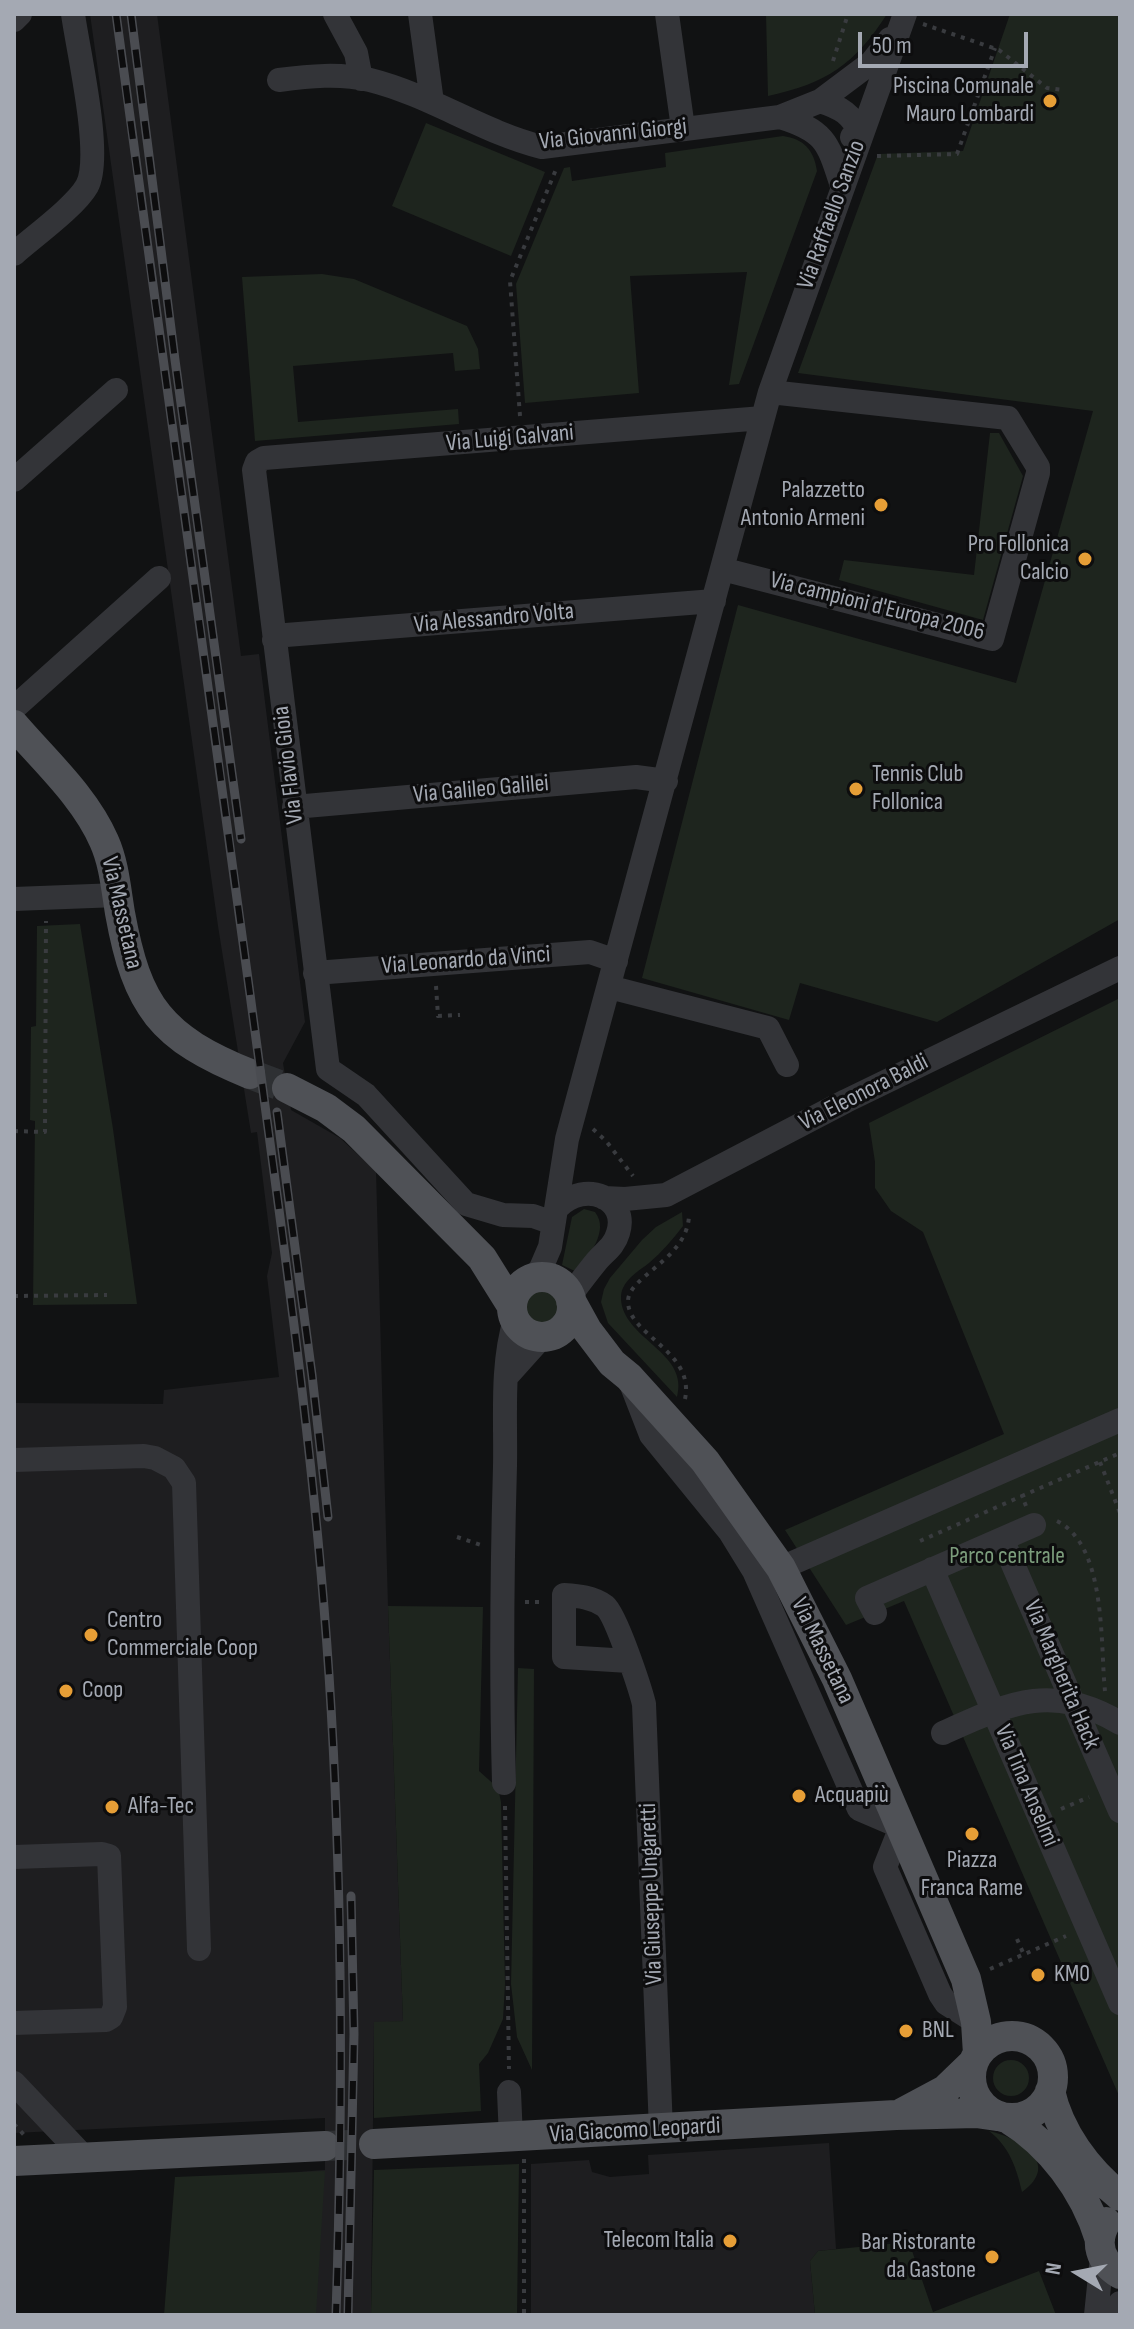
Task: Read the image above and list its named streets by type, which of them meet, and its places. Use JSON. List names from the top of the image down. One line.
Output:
{"streets":{"main road":["Via Massetana","Via Giacomo Leopardi"],"street":["Via Giovanni Giorgi","Via Raffaello Sanzio","Via Luigi Galvani","Via campioni d'Europa 2006","Via Alessandro Volta","Via Flavio Gioia","Via Galileo Galilei","Via Leonardo da Vinci","Via Eleonora Baldi","Via Margherita Hack","Via Tina Anselmi","Via Giuseppe Ungaretti"]},"crossings":[["Via Giovanni Giorgi","Via Raffaello Sanzio"],["Via Raffaello Sanzio","Via Luigi Galvani"],["Via Raffaello Sanzio","Via campioni d'Europa 2006"],["Via Raffaello Sanzio","Via Alessandro Volta"],["Via Raffaello Sanzio","Via Flavio Gioia"],["Via Raffaello Sanzio","Via Galileo Galilei"],["Via Raffaello Sanzio","Via Leonardo da Vinci"],["Via Luigi Galvani","Via Flavio Gioia"],["Via Alessandro Volta","Via Flavio Gioia"],["Via Flavio Gioia","Via Galileo Galilei"],["Via Flavio Gioia","Via Leonardo da Vinci"],["Via Massetana","Via Giacomo Leopardi"],["Via Giuseppe Ungaretti","Via Giacomo Leopardi"]],"parks":["Parco centrale"],"places":["Piscina Comunale Mauro Lombardi","Palazzetto Antonio Armeni","Pro Follonica Calcio","Tennis Club Follonica","Centro Commerciale Coop","Coop","Acquapiù","Alfa-Tec","Piazza Franca Rame","KM0","BNL","Telecom Italia","Bar Ristorante da Gastone"],"scale_bar":"50 m","north":"left"}
